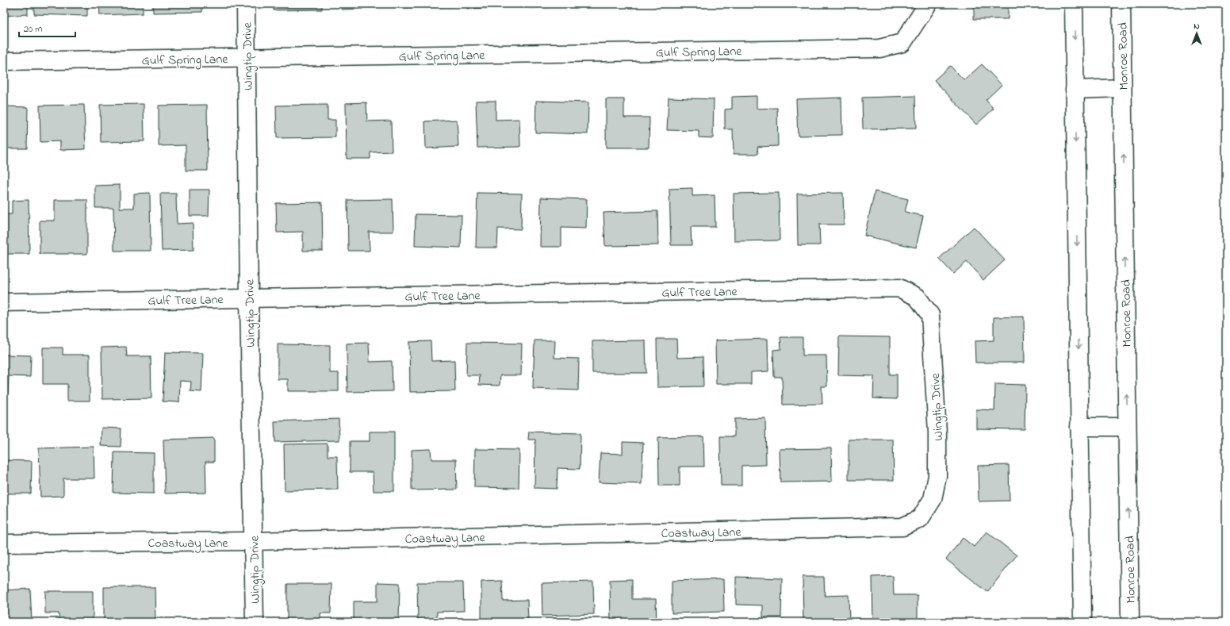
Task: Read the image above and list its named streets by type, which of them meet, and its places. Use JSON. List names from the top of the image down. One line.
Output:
{"streets":{"street":["Gulf Spring Lane","Wingtip Drive","Monroe Road","Gulf Tree Lane","Coastway Lane"]},"crossings":[["Gulf Spring Lane","Wingtip Drive"],["Wingtip Drive","Gulf Tree Lane"],["Wingtip Drive","Coastway Lane"]],"scale_bar":"20 m","north":"top"}
